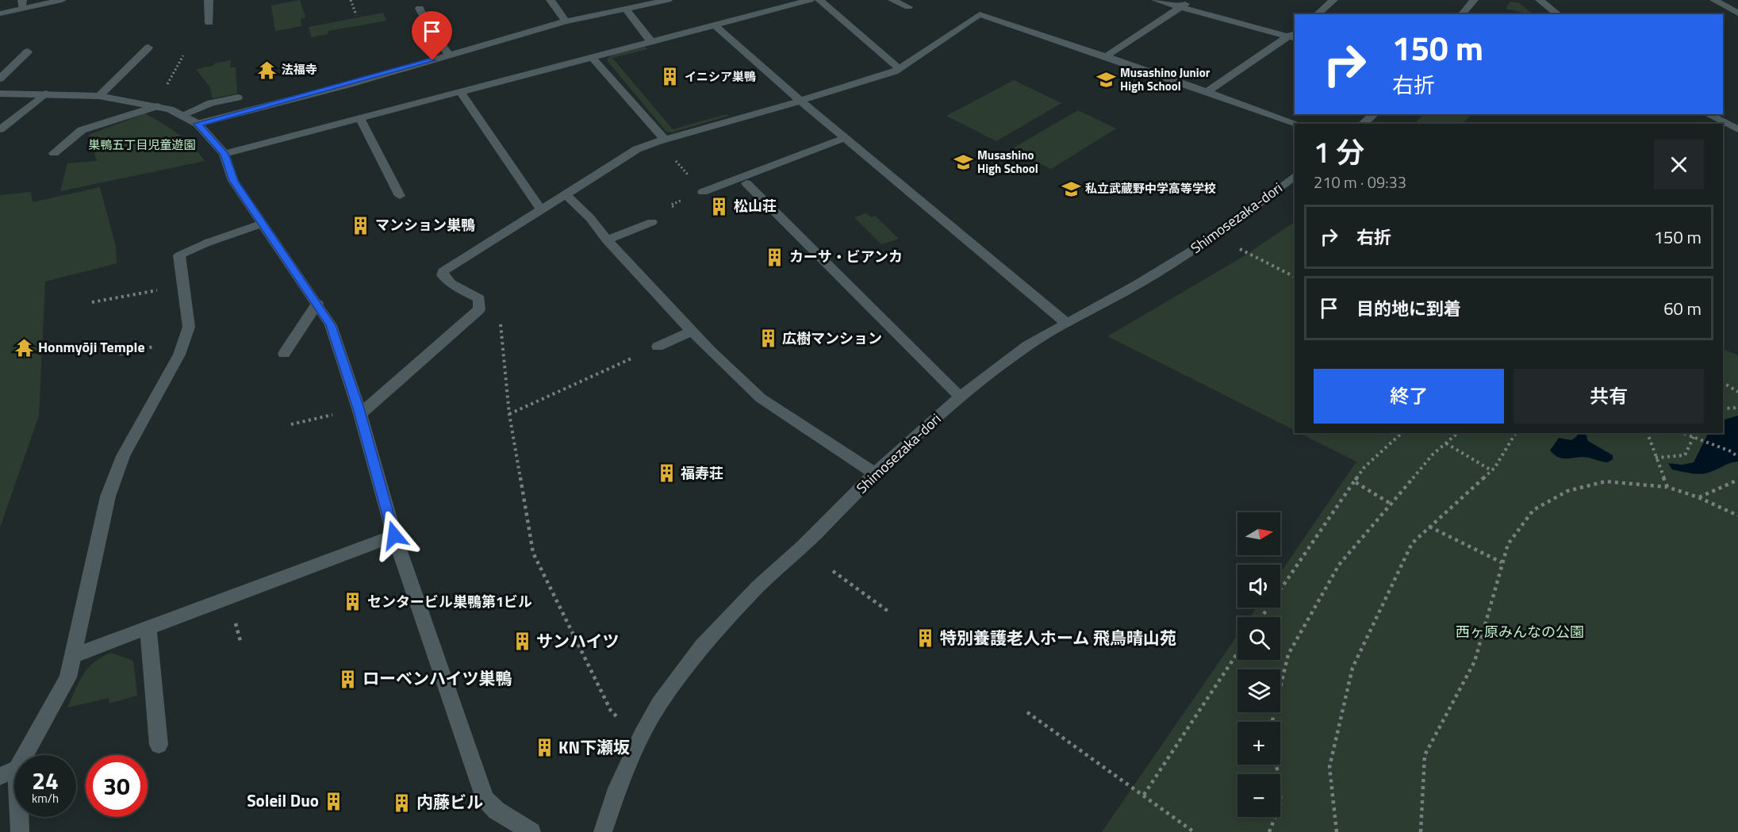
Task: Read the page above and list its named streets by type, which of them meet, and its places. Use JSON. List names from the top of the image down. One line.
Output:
{"streets":{"street":["Shimosezaka-dori"]},"parks":["巣鴨五丁目児童遊園","西ヶ原みんなの公園"],"places":{"temple":["法福寺","Honmyōji Temple"],"building":["イニシア巣鴨","松山荘","マンション巣鴨","カーサ・ビアンカ","広樹マンション","福寿荘","センタービル巣鴨第1ビル","特別養護老人ホーム 飛鳥晴山苑","サンハイツ","ローベンハイツ巣鴨","KN下瀬坂","Soleil Duo","内藤ビル"],"school or university":["Musashino Junior High School","Musashino High School","私立武蔵野中学高等学校"]},"north":"right","page":{"turn":["150 m","右折"],"heading":["1 分","210 m · 09:33"],"list":[{"name":"右折","value":"150 m"},{"name":"目的地に到着","value":"60 m"}],"buttons":["終了","共有"],"map_buttons":["+","−"],"speed":"24 km/h","limit":"30"}}
